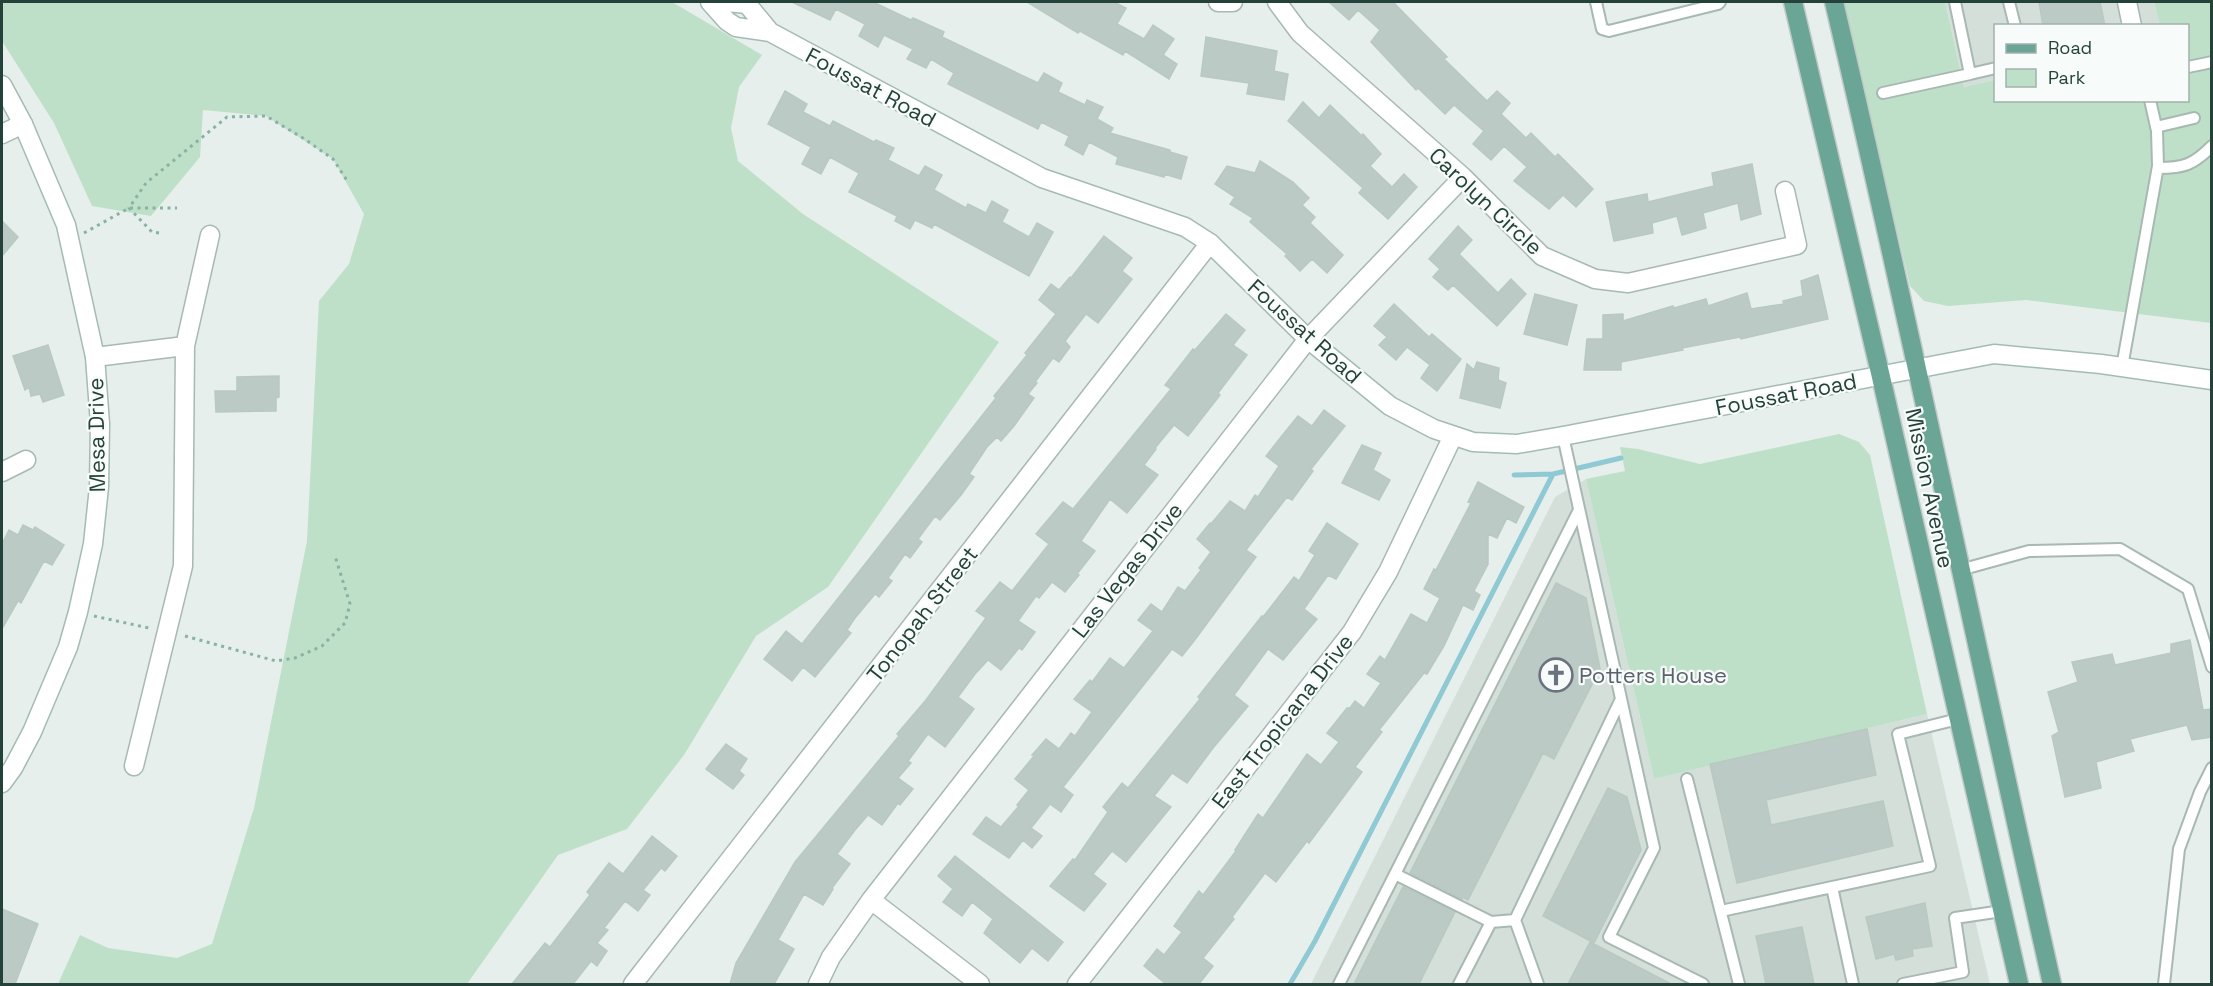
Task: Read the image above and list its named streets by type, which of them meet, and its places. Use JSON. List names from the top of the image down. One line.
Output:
{"streets":{"main road":["Mission Avenue"],"street":["Foussat Road","Carolyn Circle","Mesa Drive","Las Vegas Drive","Tonopah Street","East Tropicana Drive"]},"crossings":[["Foussat Road","Mission Avenue"],["Foussat Road","Las Vegas Drive"],["Foussat Road","Tonopah Street"],["Foussat Road","East Tropicana Drive"],["Carolyn Circle","Las Vegas Drive"]],"places":{"church":["Potters House"]},"legend":["Road","Park"]}
